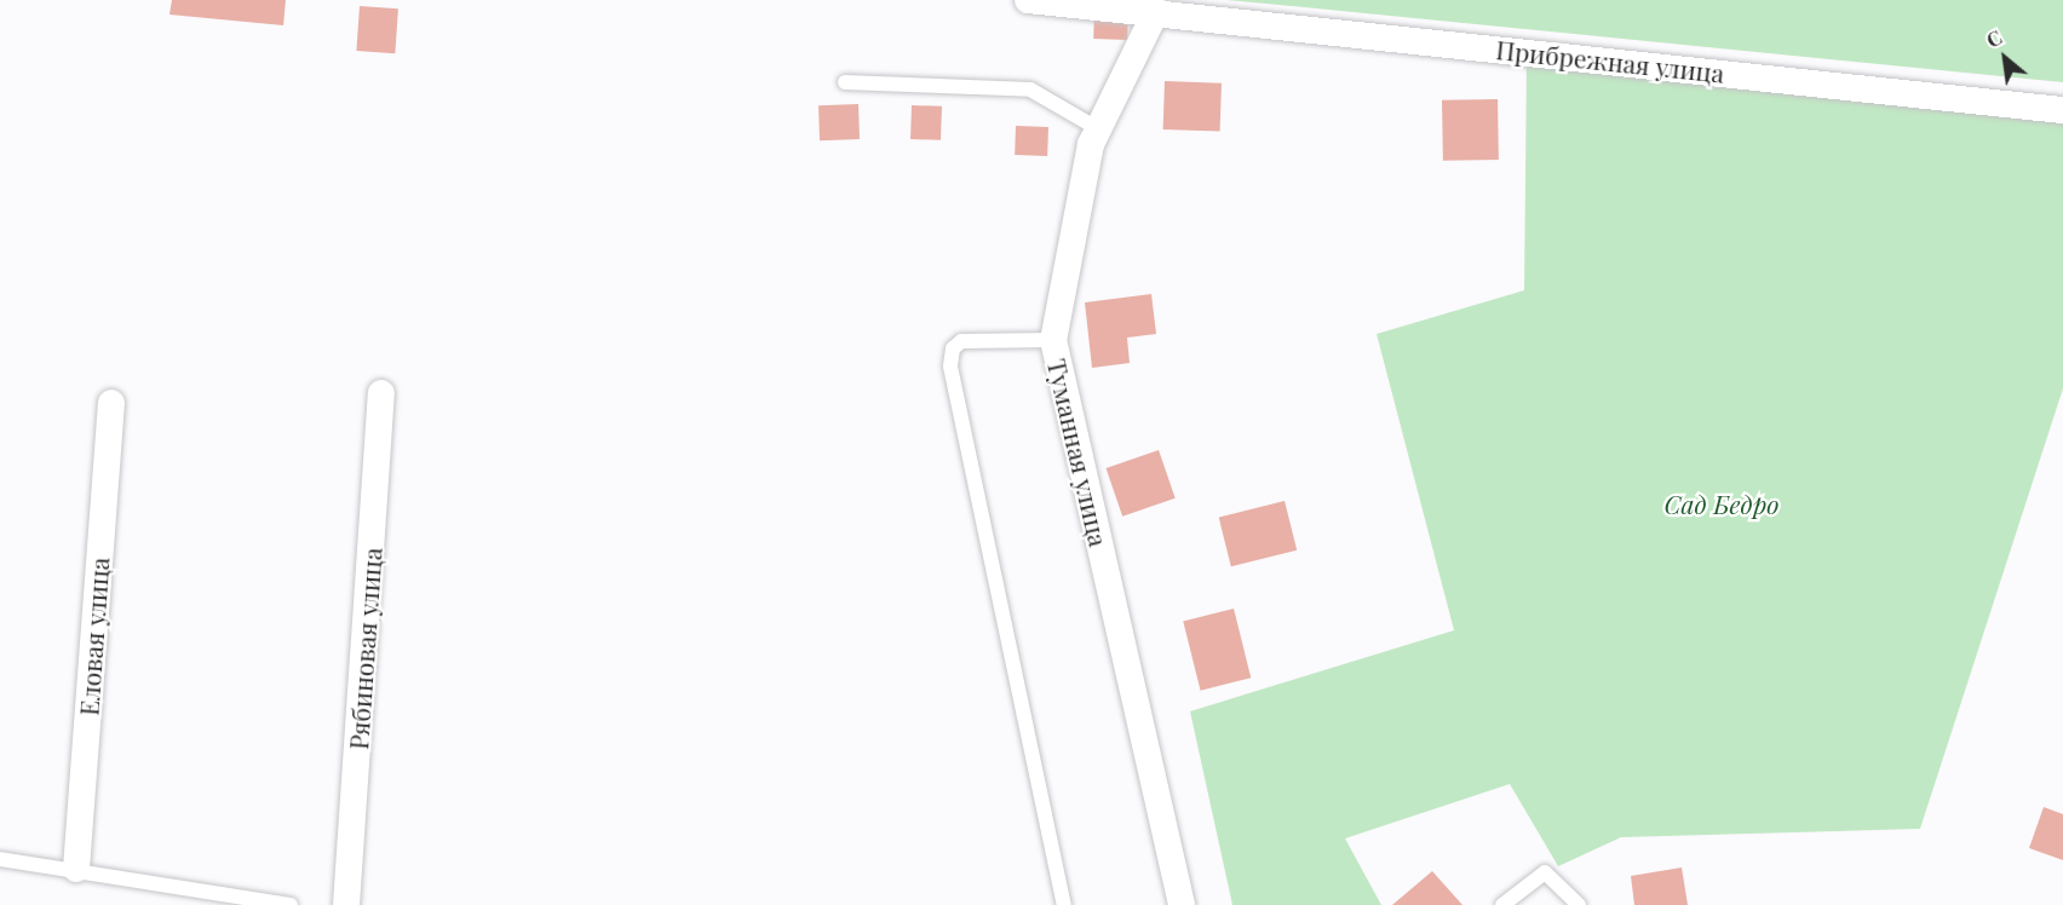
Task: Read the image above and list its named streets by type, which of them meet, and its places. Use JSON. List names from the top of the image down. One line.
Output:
{"streets":{"street":["Прибрежная улица","Туманная улица","Еловая улица","Рябиновая улица"]},"crossings":[["Прибрежная улица","Туманная улица"]],"parks":["Сад Бедро"],"north":"top left"}
